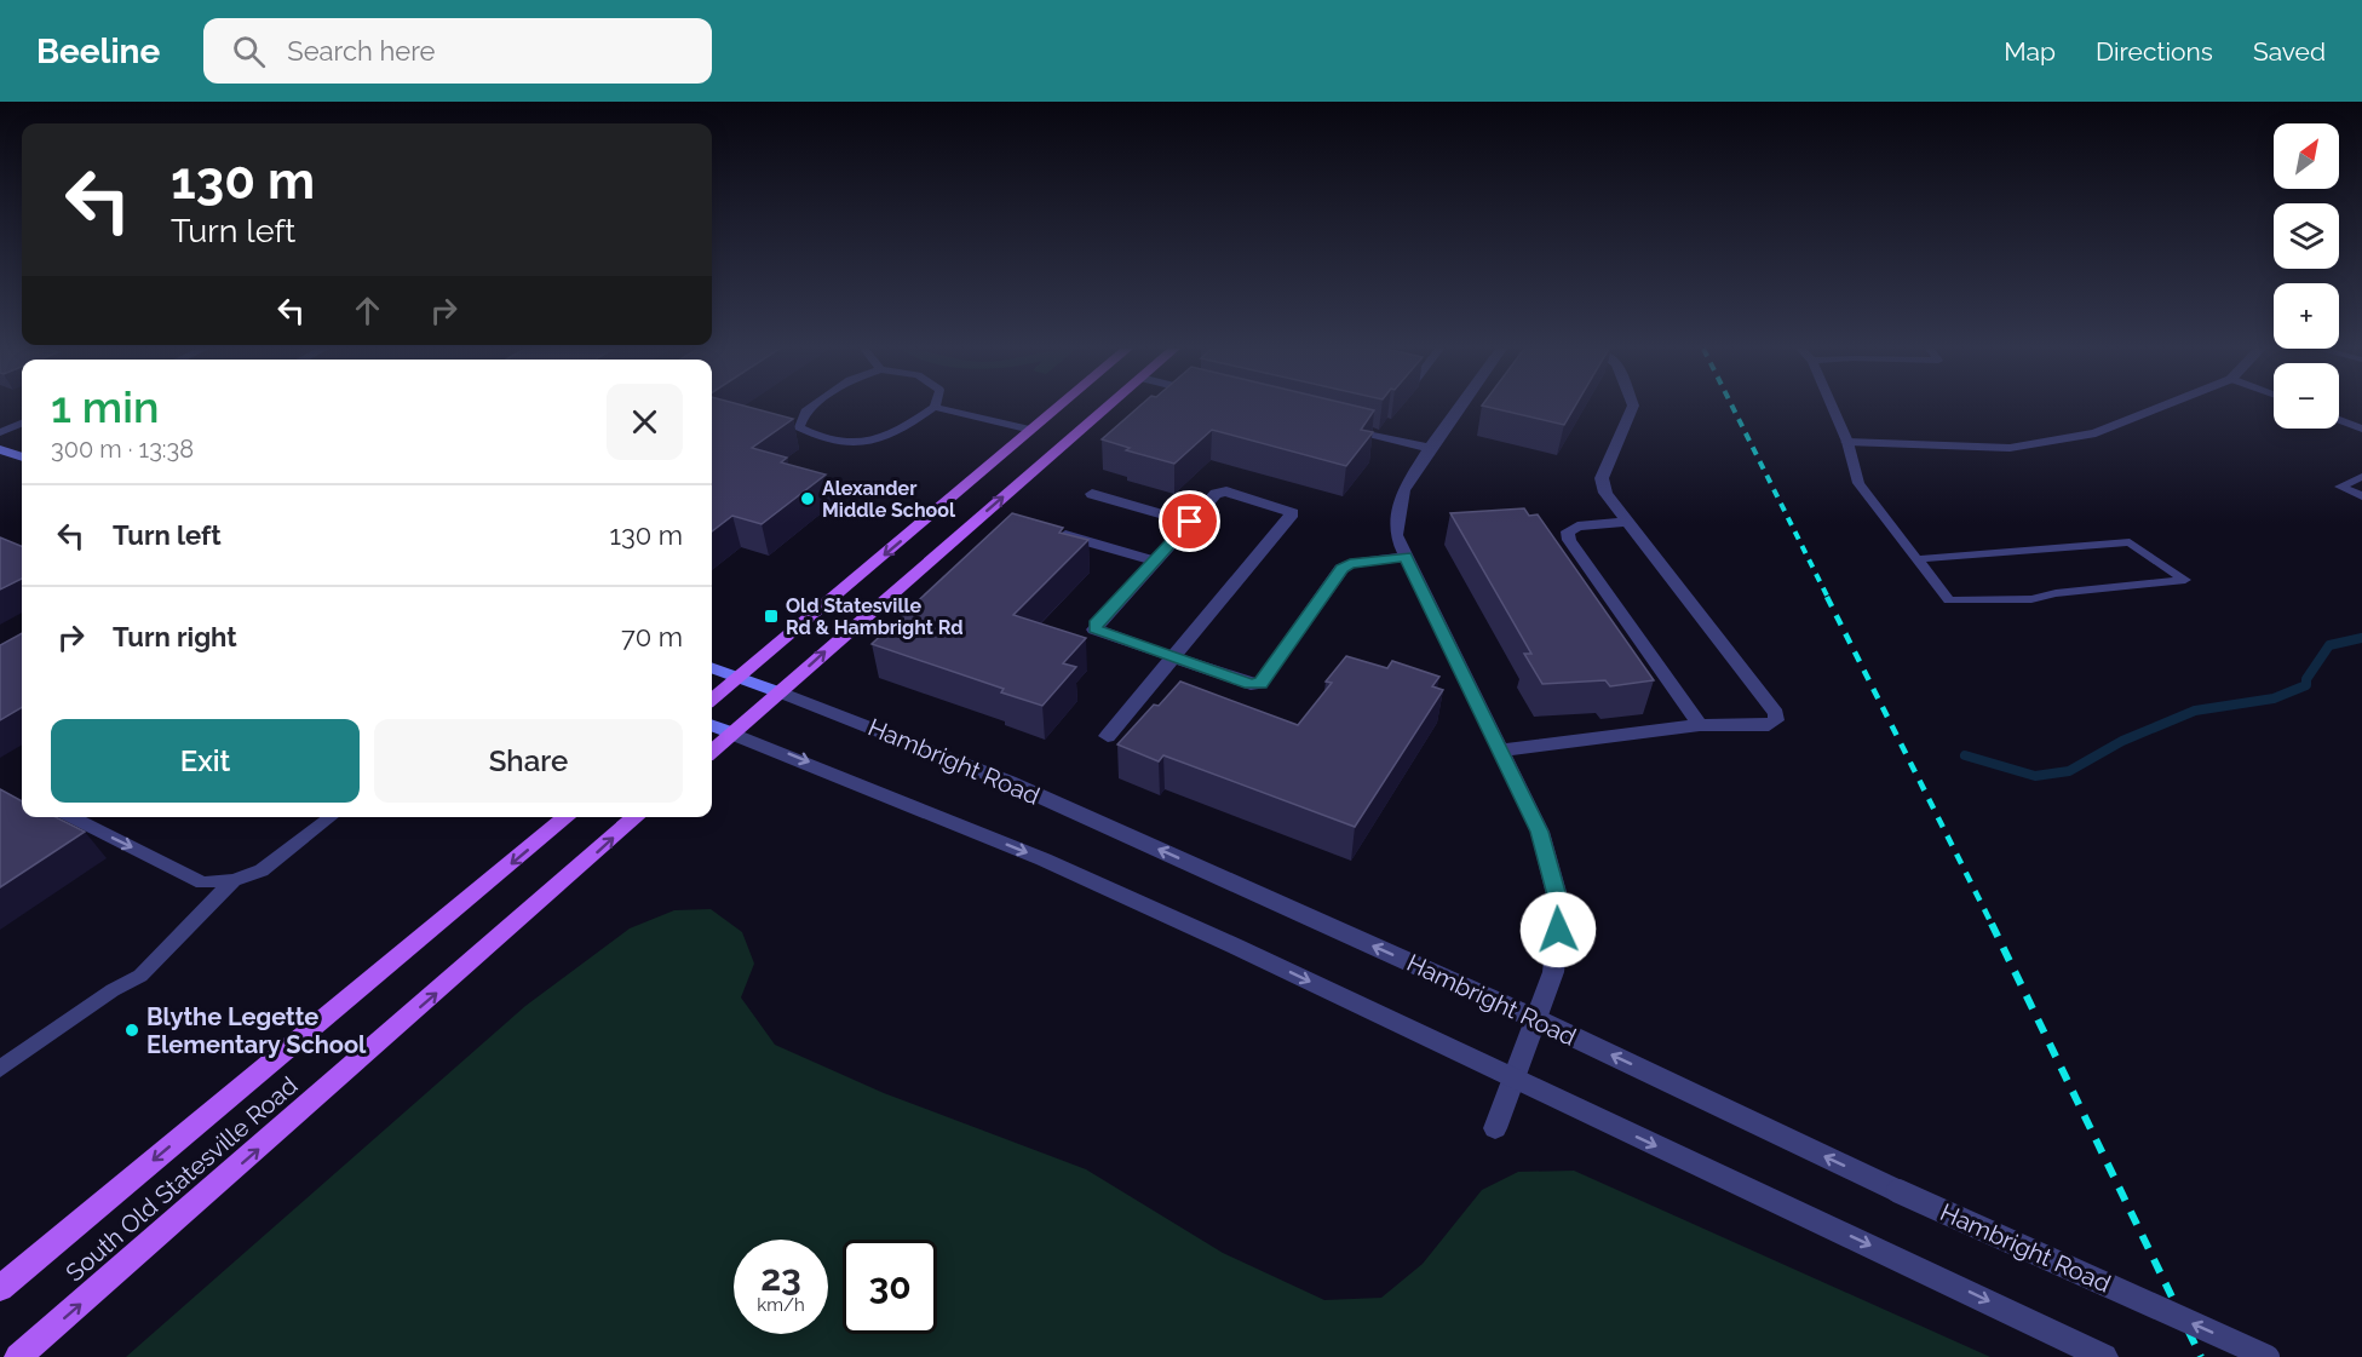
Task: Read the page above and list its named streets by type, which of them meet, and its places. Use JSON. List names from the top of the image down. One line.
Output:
{"streets":{"main road":["Hambright Road","South Old Statesville Road"]},"one_way":["Hambright Road"],"places":{"other":["Alexander Middle School","Blythe Legette Elementary School"],"transit":["Old Statesville Rd & Hambright Rd"]},"north":"top right","page":{"header":"Beeline","search":"Search here","nav":["Map","Directions","Saved"],"map_buttons":["+","−"],"turn":["130 m","Turn left"],"heading":["1 min","300 m · 13:38"],"list":[{"name":"Turn left","value":"130 m"},{"name":"Turn right","value":"70 m"}],"buttons":["Exit","Share"],"speed":"23 km/h","limit":"30"}}
